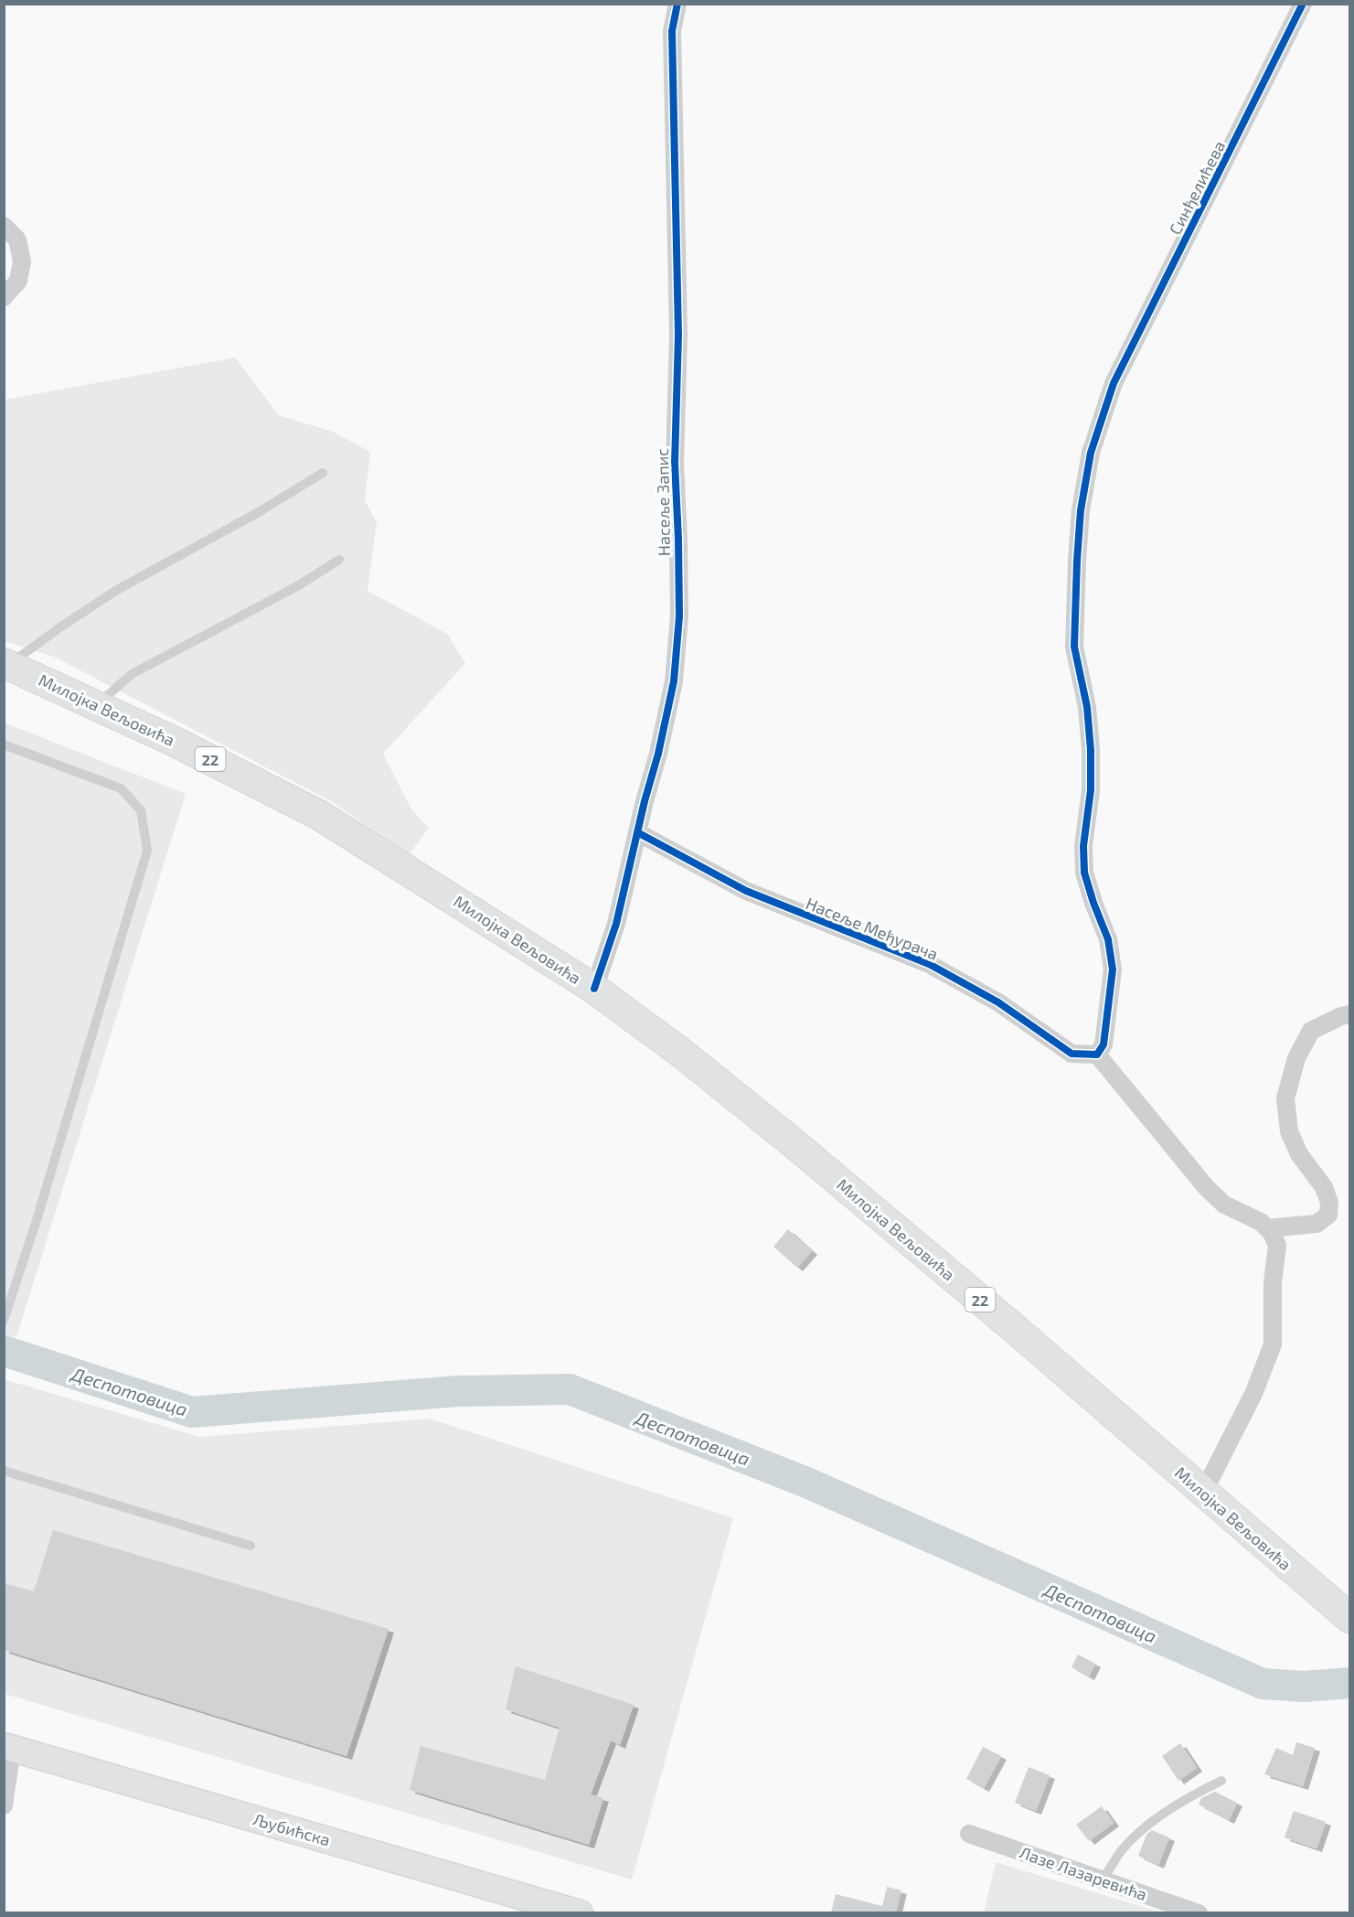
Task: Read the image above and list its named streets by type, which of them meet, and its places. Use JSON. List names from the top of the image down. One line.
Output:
{"streets":{"main road":["Милојка Вељовића","22"],"street":["Синђелићева","Насеље Запис","Насеље Међурача","Љубићска","Лазе Лазаревића"]},"crossings":[["Синђелићева","Насеље Међурача"],["Насеље Запис","Милојка Вељовића"],["Насеље Запис","Насеље Међурача"]],"water":["Деспотовица"]}
